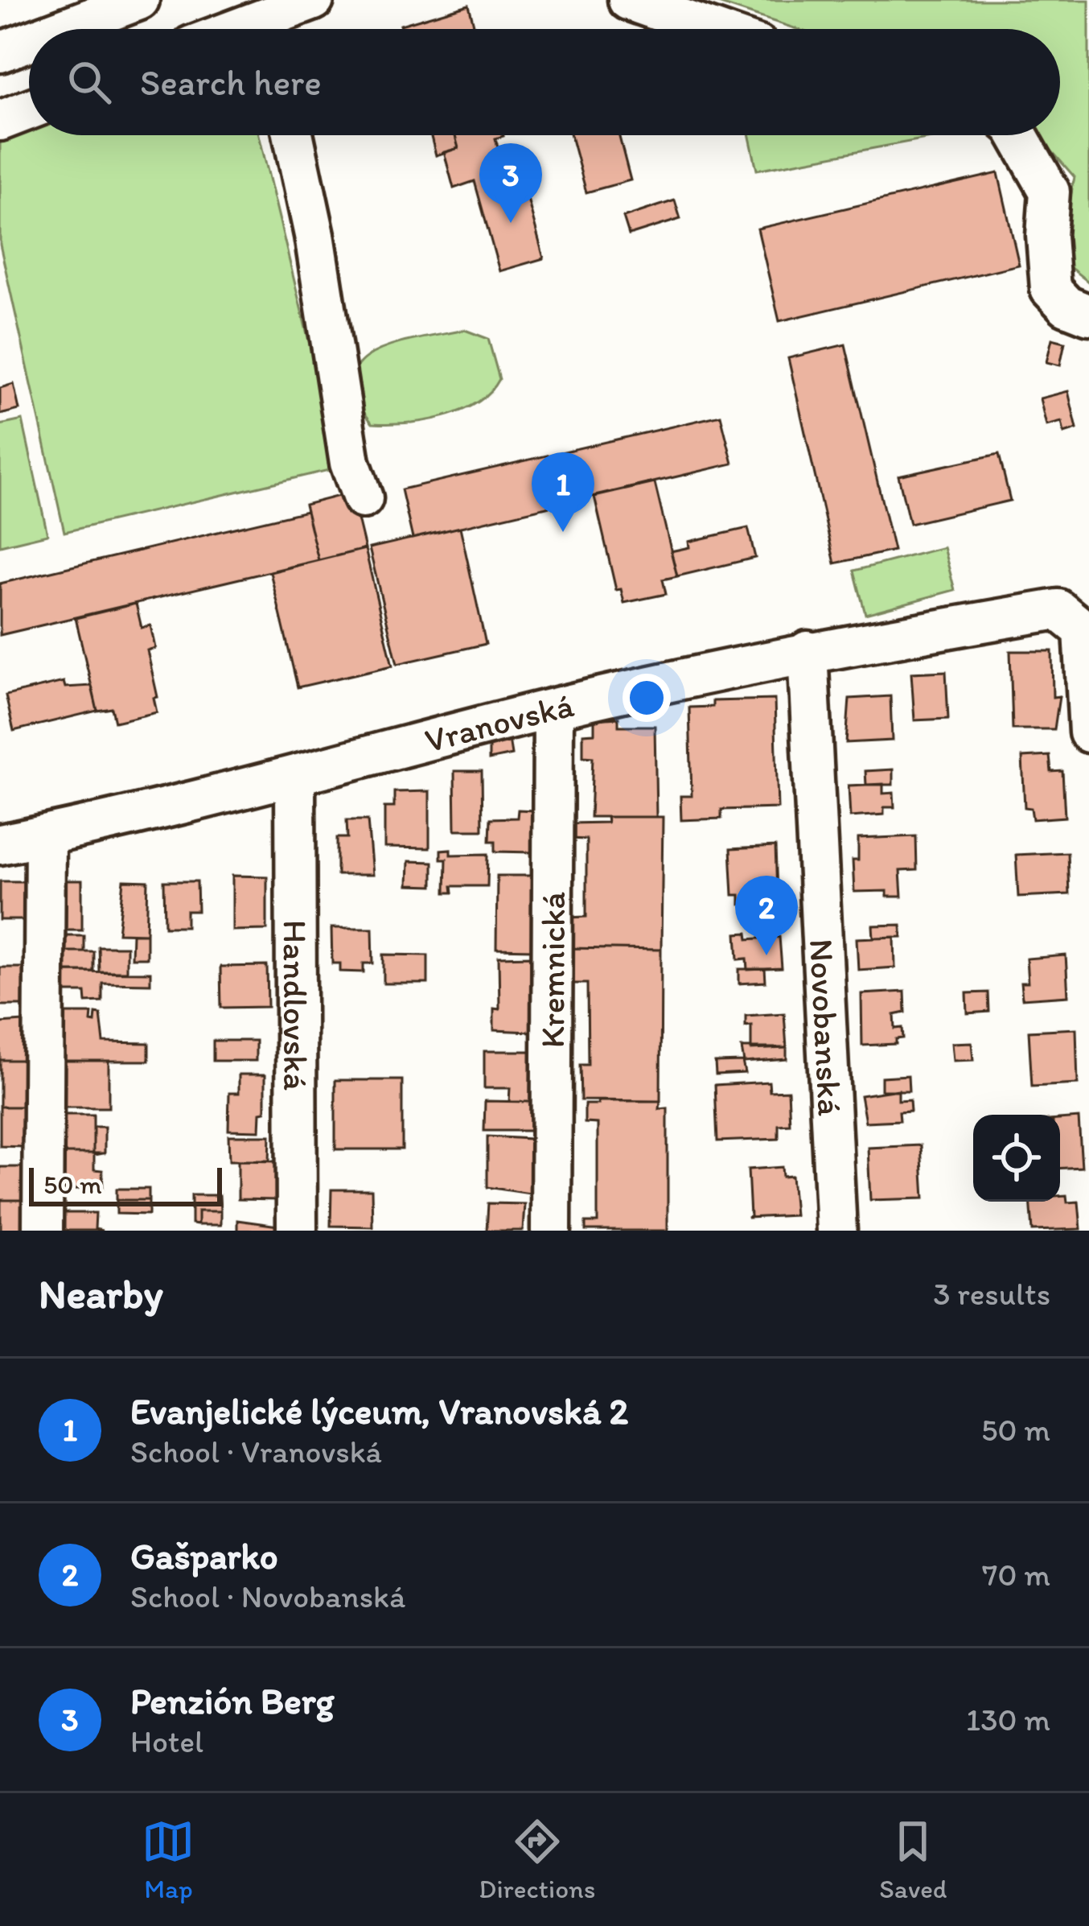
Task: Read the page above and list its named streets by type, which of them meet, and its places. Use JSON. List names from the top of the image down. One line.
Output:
{"streets":{"street":["Vranovská","Kremnická","Handlovská","Novobanská"]},"crossings":[["Vranovská","Kremnická"],["Vranovská","Handlovská"],["Vranovská","Novobanská"]],"scale_bar":"50 m","page":{"search":"Search here","pins":["3","1","2"],"scale":"50 m","heading":["Nearby","3 results"],"list":[{"mark":"1","name":"Evanjelické lýceum, Vranovská 2","note":"School · Vranovská","value":"50 m"},{"mark":"2","name":"Gašparko","note":"School · Novobanská","value":"70 m"},{"mark":"3","name":"Penzión Berg","note":"Hotel","value":"130 m"}],"nav":["Map","Directions","Saved"]}}
